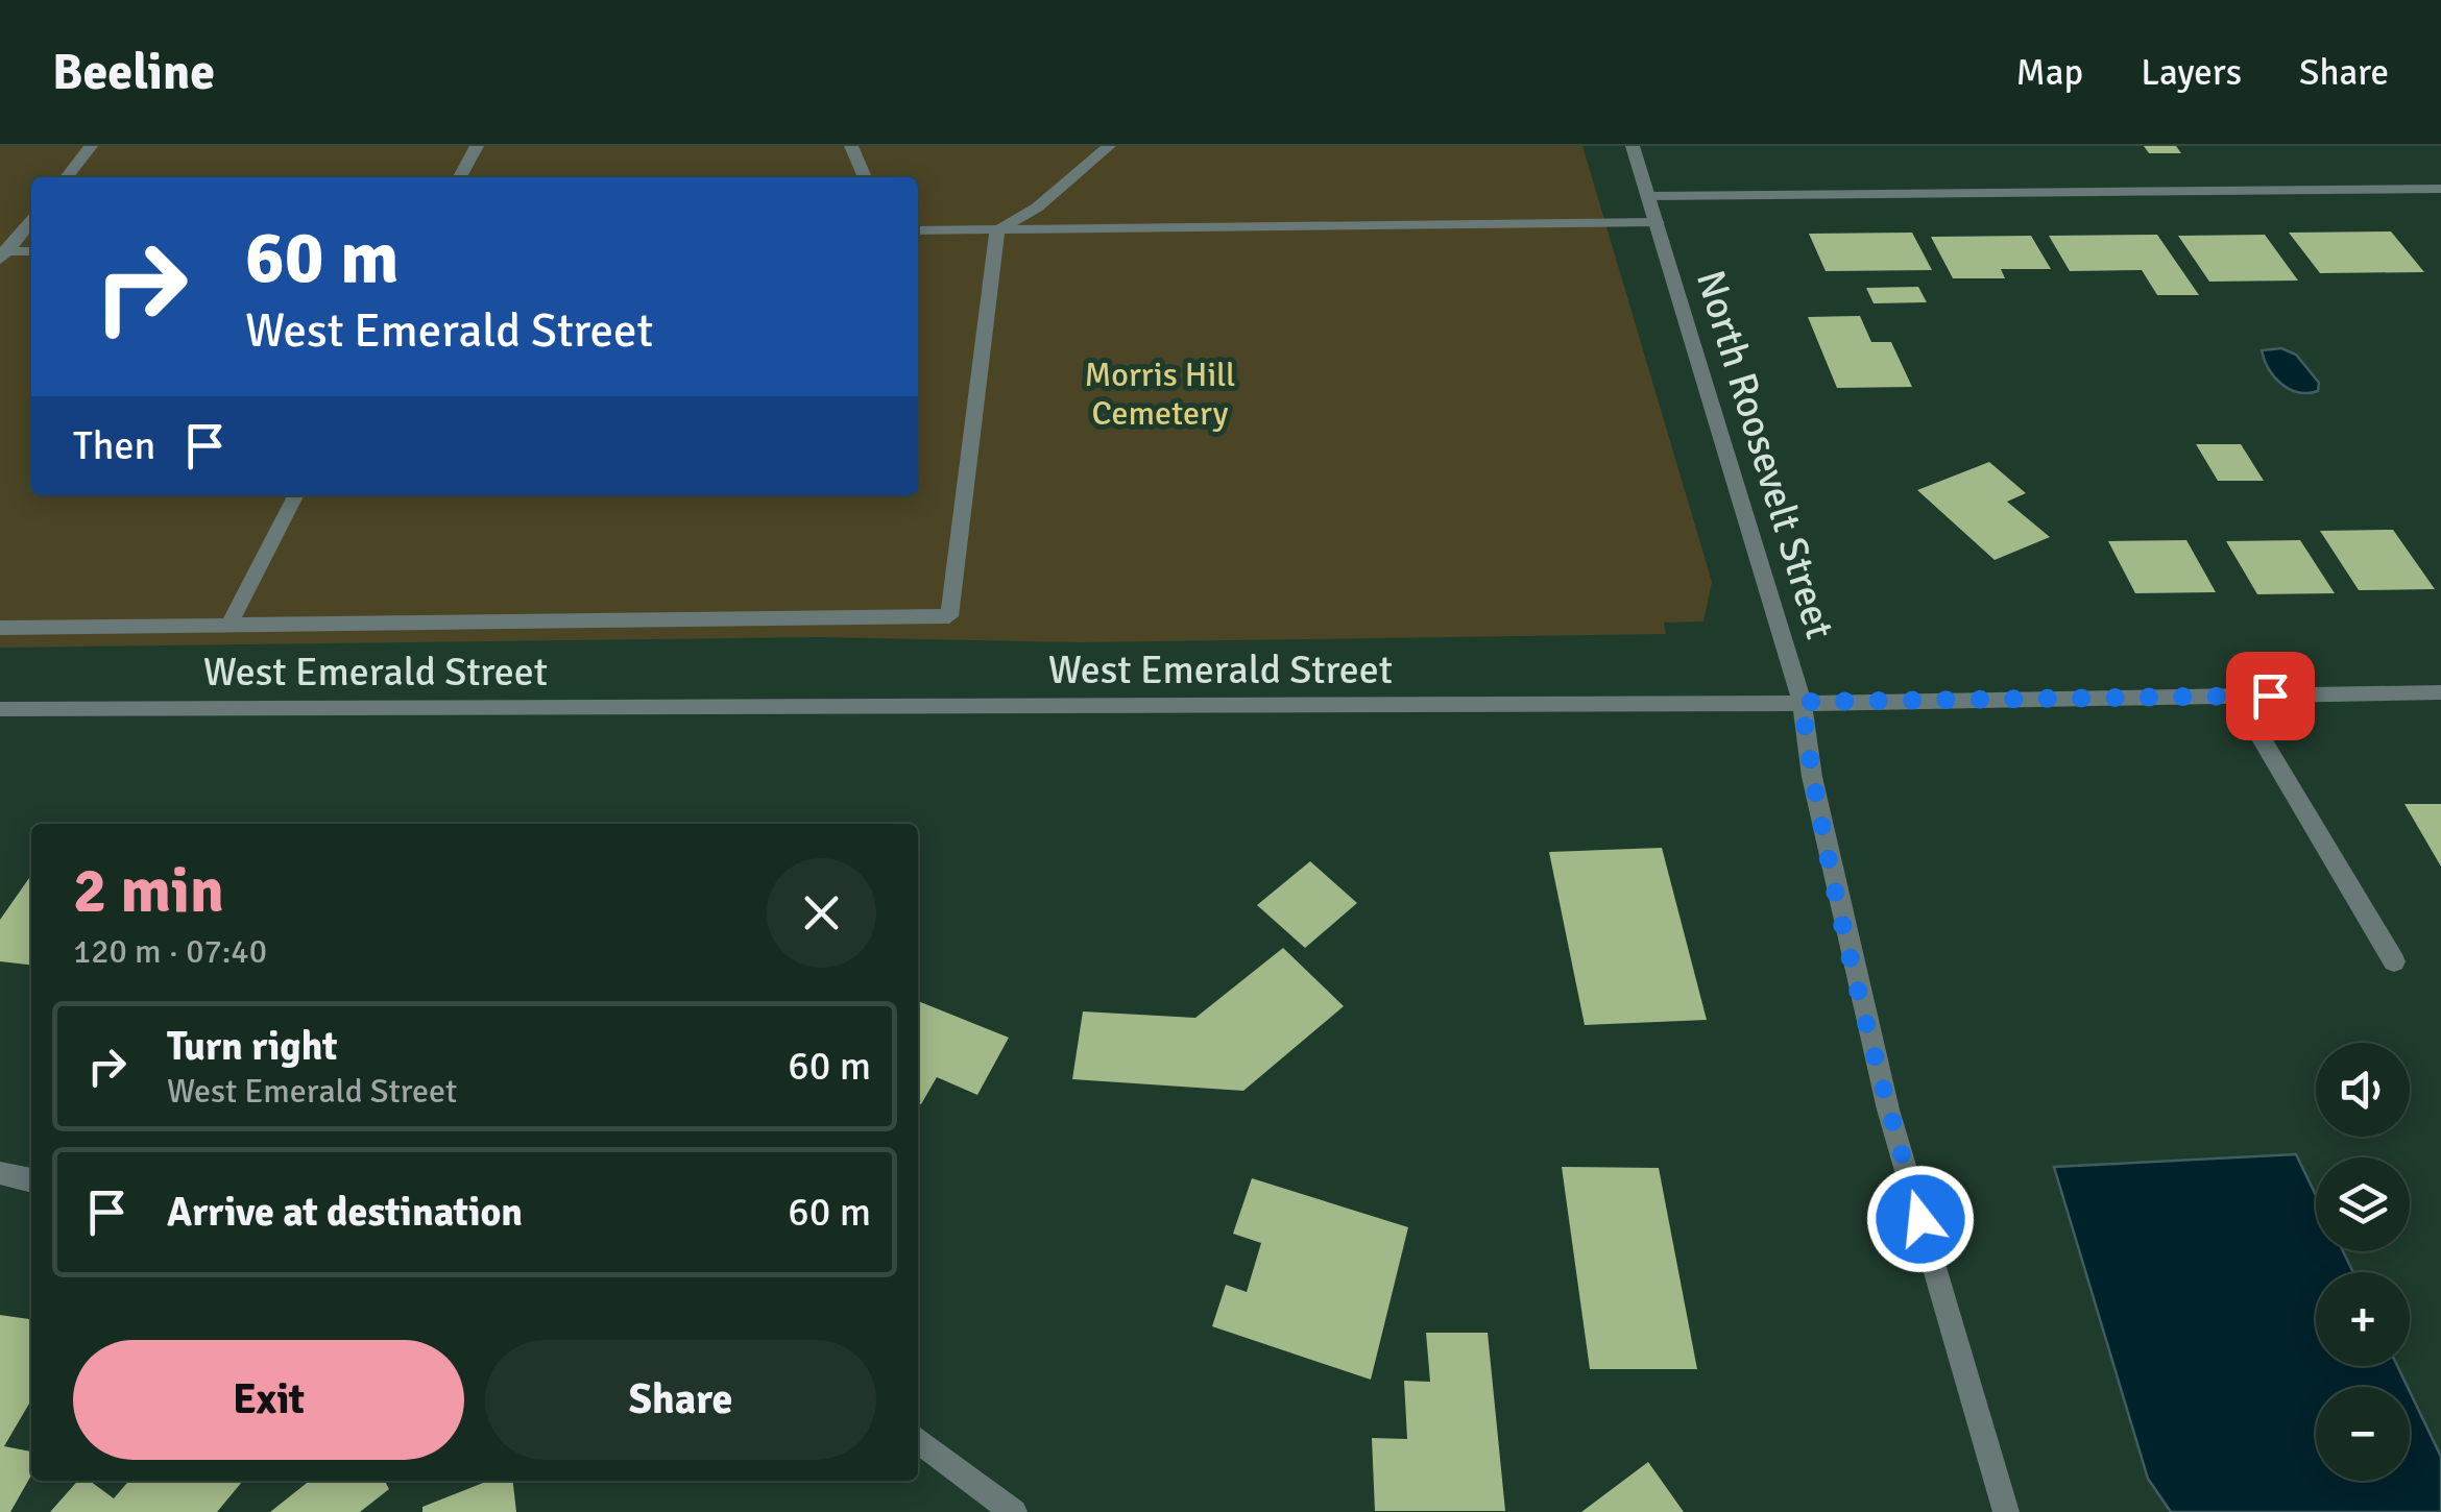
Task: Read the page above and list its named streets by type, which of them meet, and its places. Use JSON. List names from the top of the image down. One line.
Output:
{"streets":{"street":["North Roosevelt Street","West Emerald Street"]},"crossings":[["North Roosevelt Street","West Emerald Street"]],"parks":["Morris Hill Cemetery"],"page":{"header":"Beeline","nav":["Map","Layers","Share"],"turn":["60 m","West Emerald Street"],"then":"Then","heading":["2 min","120 m · 07:40"],"list":[{"name":"Turn right","note":"West Emerald Street","value":"60 m"},{"name":"Arrive at destination","value":"60 m"}],"map_buttons":["+","−"],"buttons":["Exit","Share"]}}
